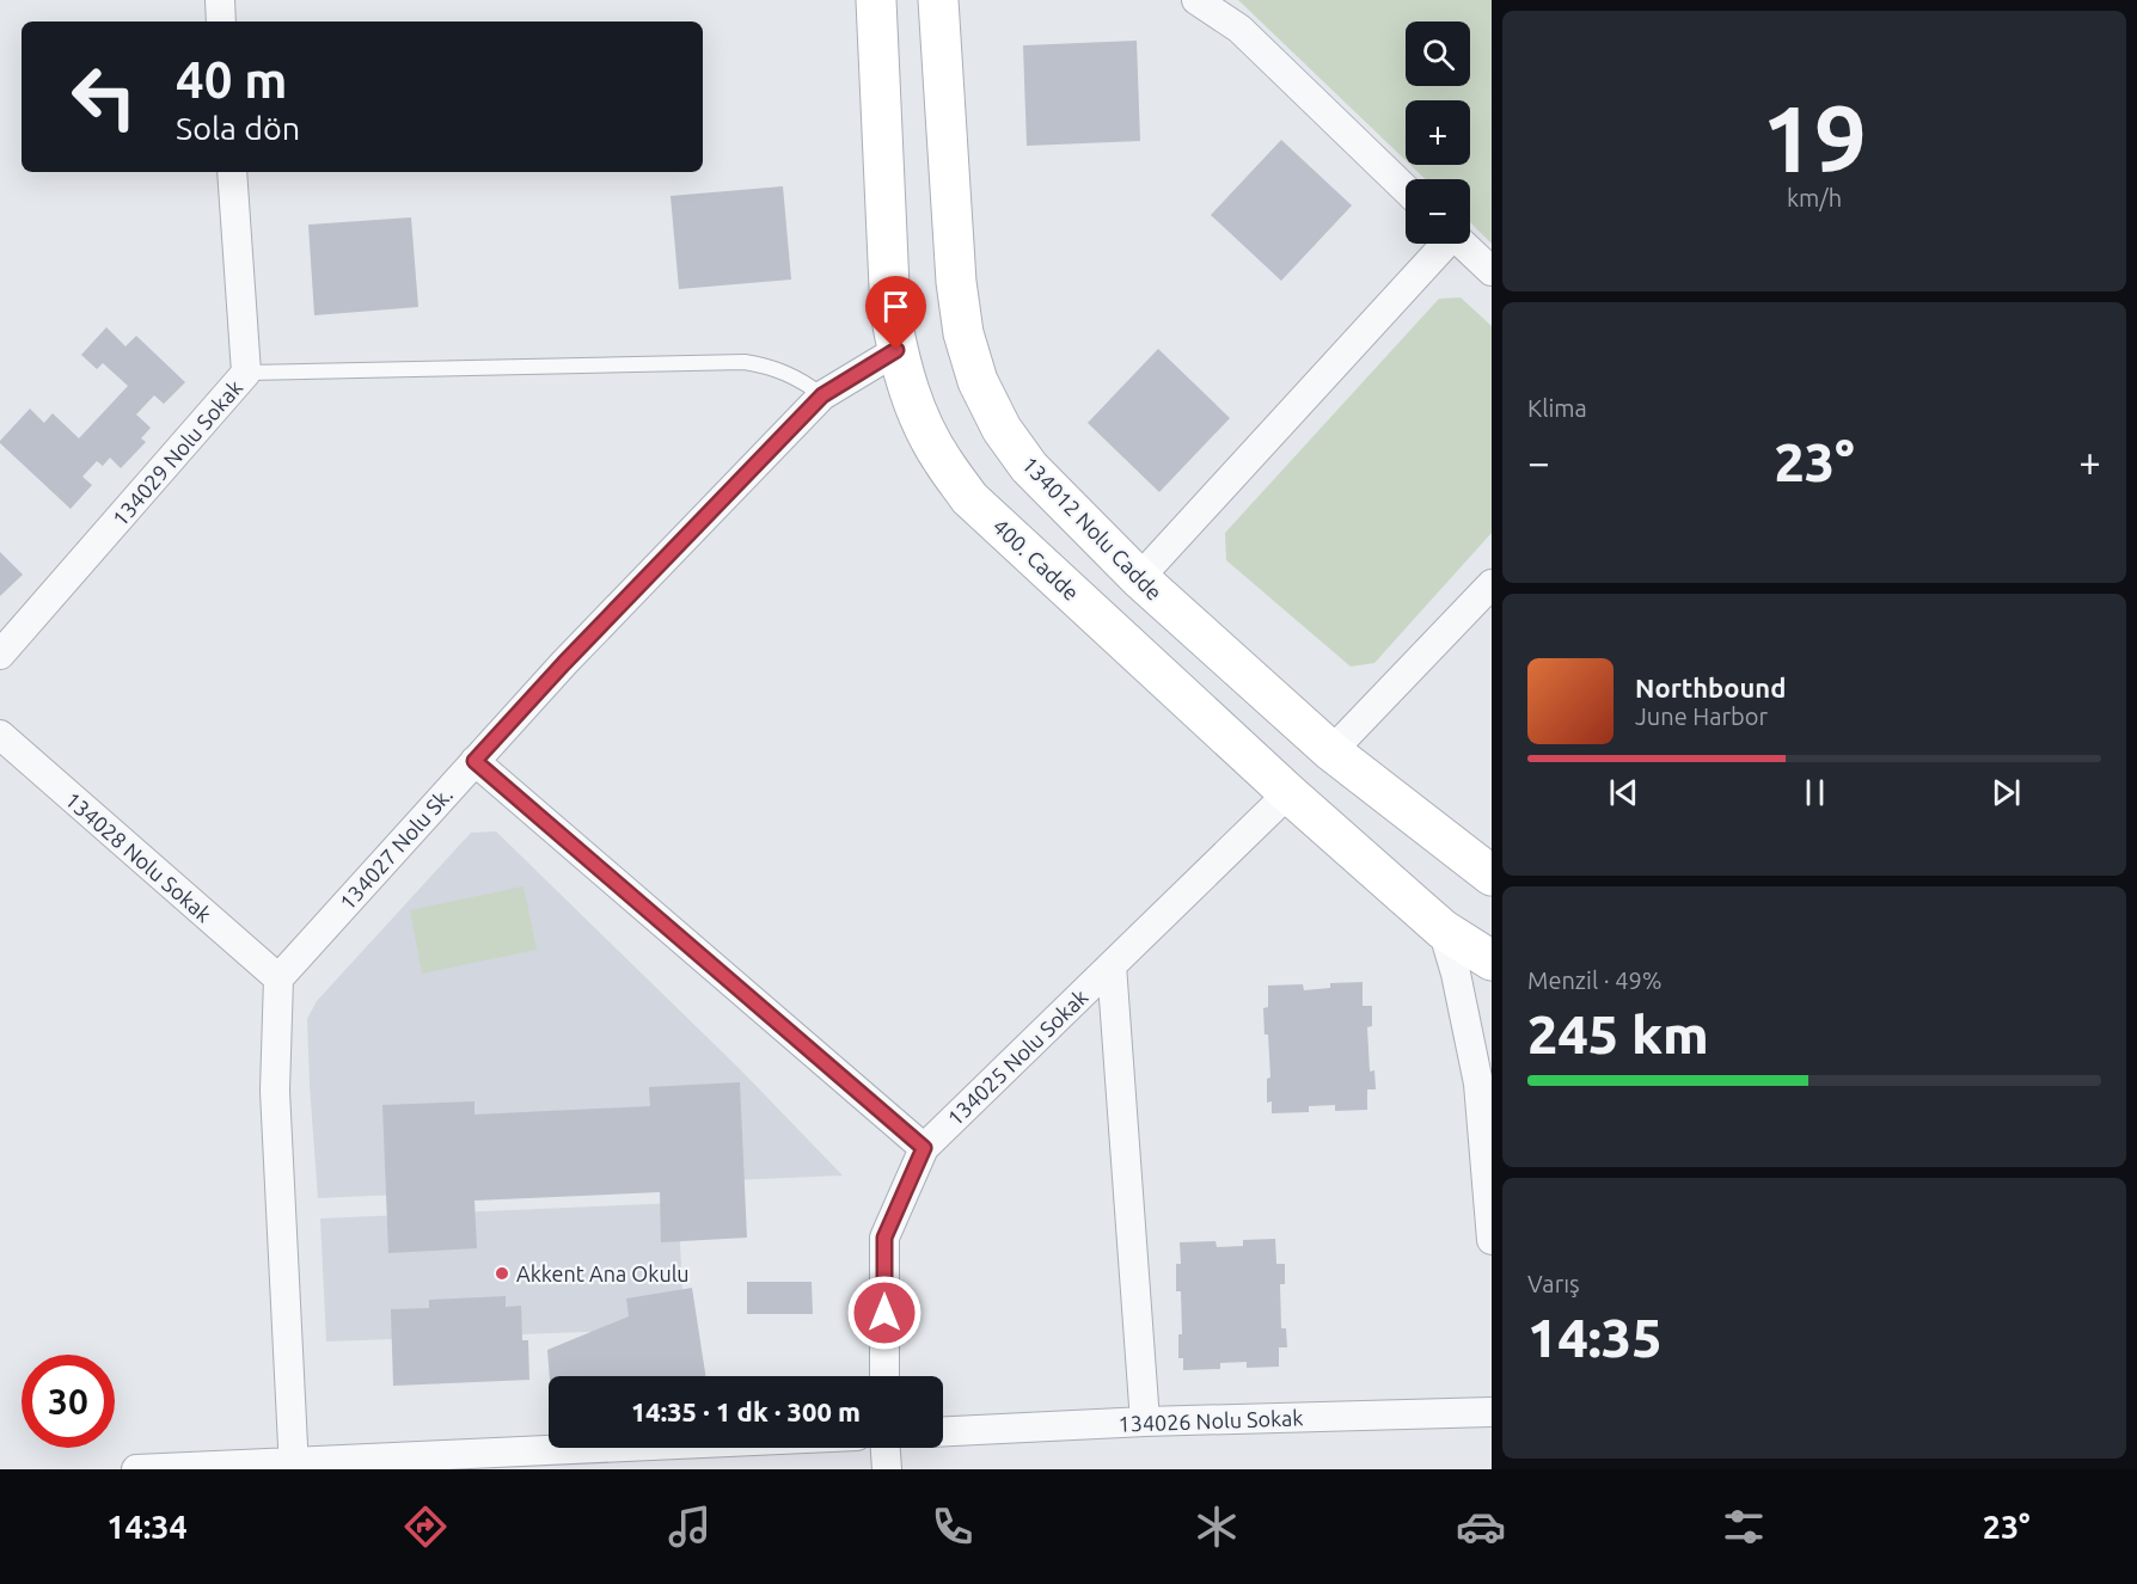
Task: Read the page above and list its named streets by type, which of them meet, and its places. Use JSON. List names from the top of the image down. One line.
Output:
{"streets":{"main road":["134012 Nolu Cadde","400. Cadde"],"street":["134029 Nolu Sokak","134027 Nolu Sk.","134028 Nolu Sokak","134025 Nolu Sokak","134026 Nolu Sokak"]},"crossings":[["400. Cadde","134027 Nolu Sk."],["400. Cadde","134025 Nolu Sokak"],["134027 Nolu Sk.","134028 Nolu Sokak"]],"places":["Akkent Ana Okulu"],"page":{"tile":[["19","km/h"],"Klima",["Menzil · 49%","245 km"],["Varış","14:35"]],"map_buttons":["+","−"],"turn":["40 m","Sola dön"],"heat":["−","23°","+"],"song":["Northbound","June Harbor"],"limit":"30","trip":"14:35 · 1 dk · 300 m","tabs":["14:34","23°"]}}
